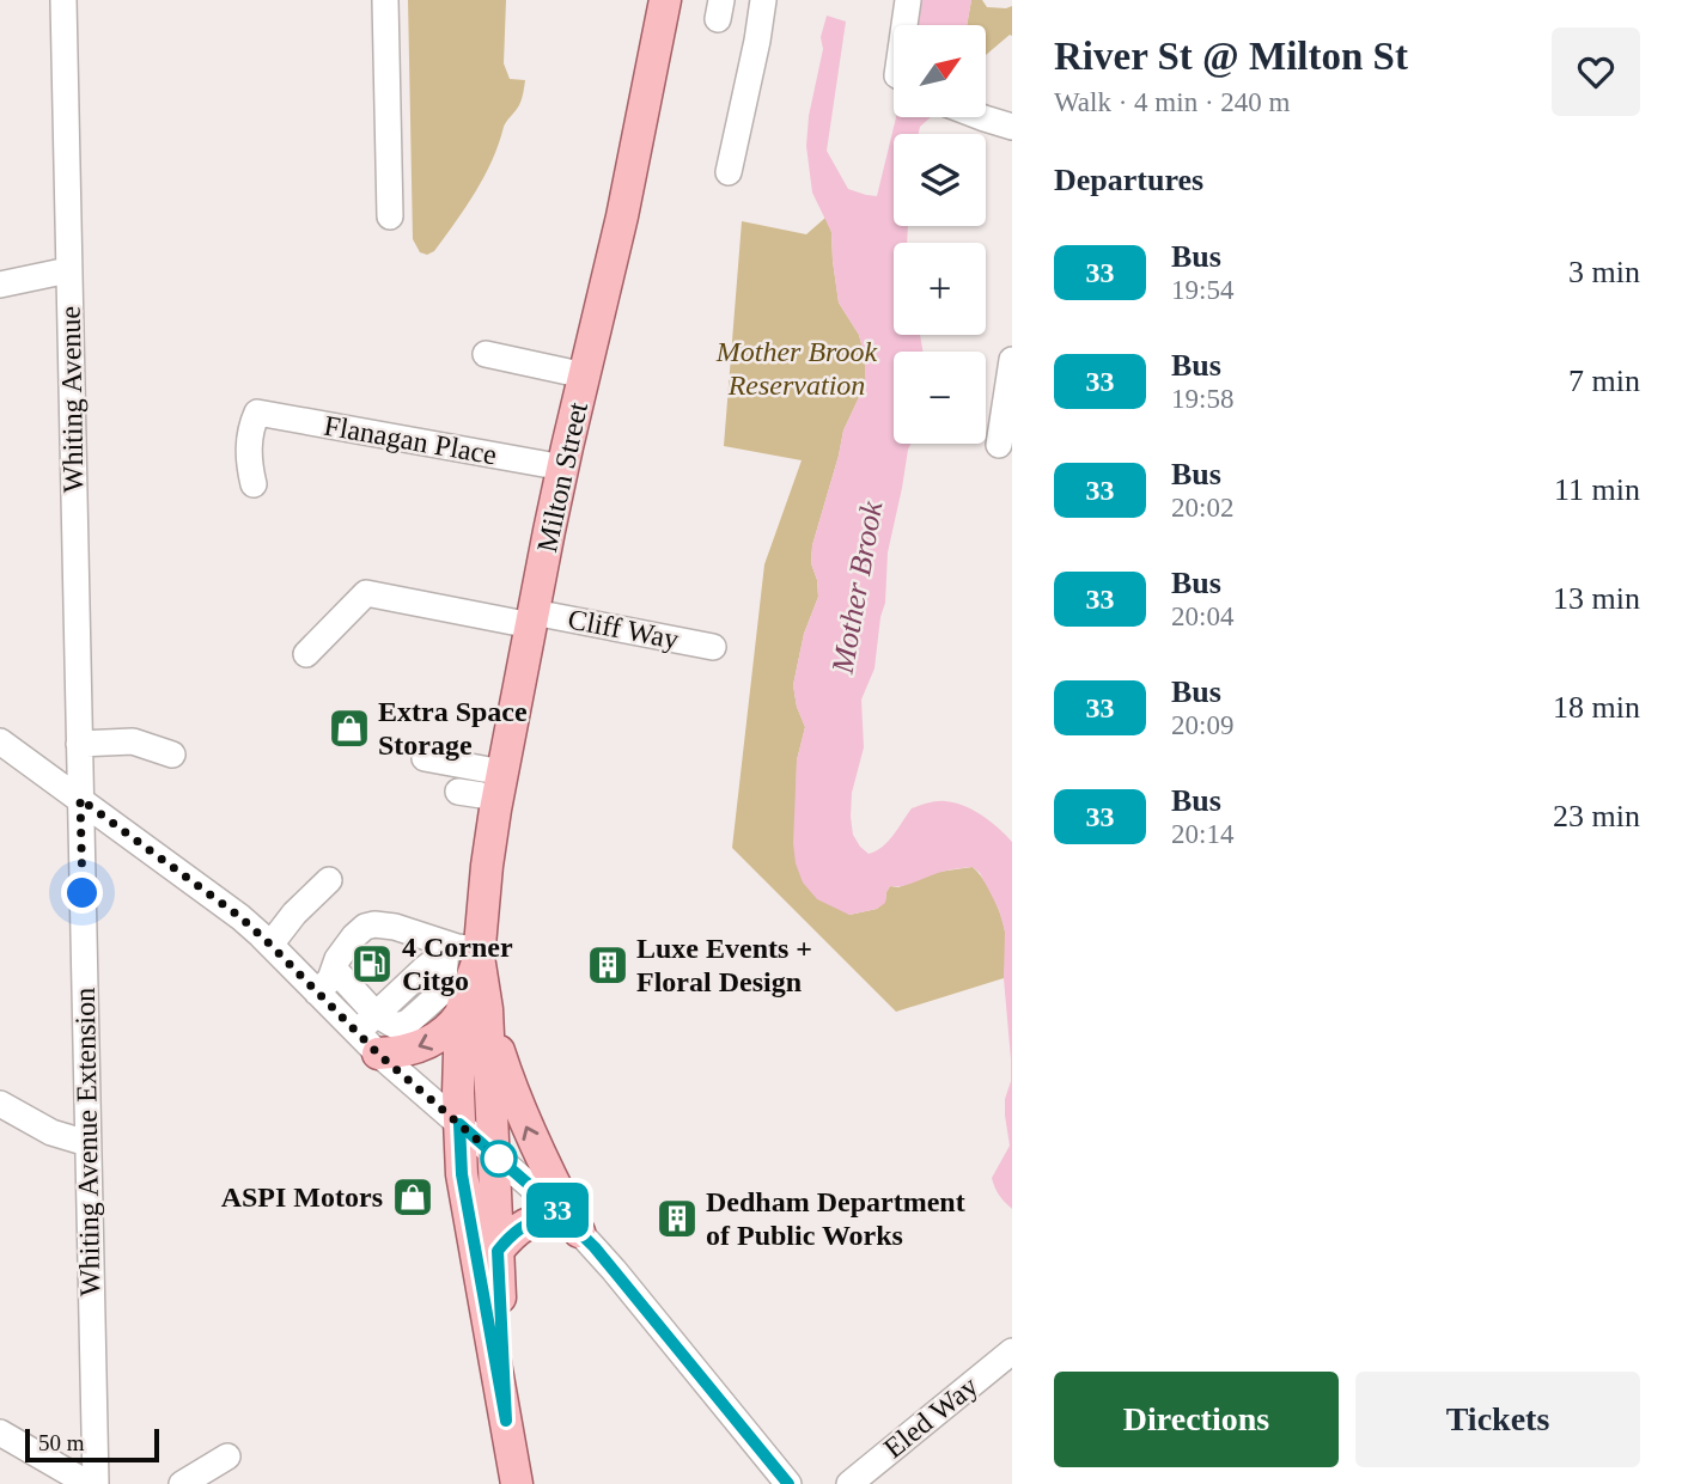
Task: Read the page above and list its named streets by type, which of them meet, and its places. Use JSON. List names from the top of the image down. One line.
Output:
{"streets":{"main road":["Milton Street"],"street":["Whiting Avenue","Flanagan Place","Cliff Way","Whiting Avenue Extension","Eled Way"]},"crossings":[["Whiting Avenue","Whiting Avenue Extension"],["Flanagan Place","Milton Street"],["Milton Street","Cliff Way"]],"water":["Mother Brook"],"parks":["Mother Brook Reservation"],"places":{"shop":["Extra Space Storage","ASPI Motors"],"fuel station":["4 Corner Citgo"],"building":["Luxe Events + Floral Design","Dedham Department of Public Works"]},"lines":["bus line 33"],"scale_bar":"50 m","north":"top right","page":{"on_map":"33","heading":[["River St @ Milton St","Walk · 4 min · 240 m"],"Departures"],"map_buttons":["+","−"],"list":[{"mark":"33","name":"Bus","note":"19:54","value":"3 min"},{"mark":"33","name":"Bus","note":"19:58","value":"7 min"},{"mark":"33","name":"Bus","note":"20:02","value":"11 min"},{"mark":"33","name":"Bus","note":"20:04","value":"13 min"},{"mark":"33","name":"Bus","note":"20:09","value":"18 min"},{"mark":"33","name":"Bus","note":"20:14","value":"23 min"}],"buttons":["Directions","Tickets"],"scale":"50 m"}}
